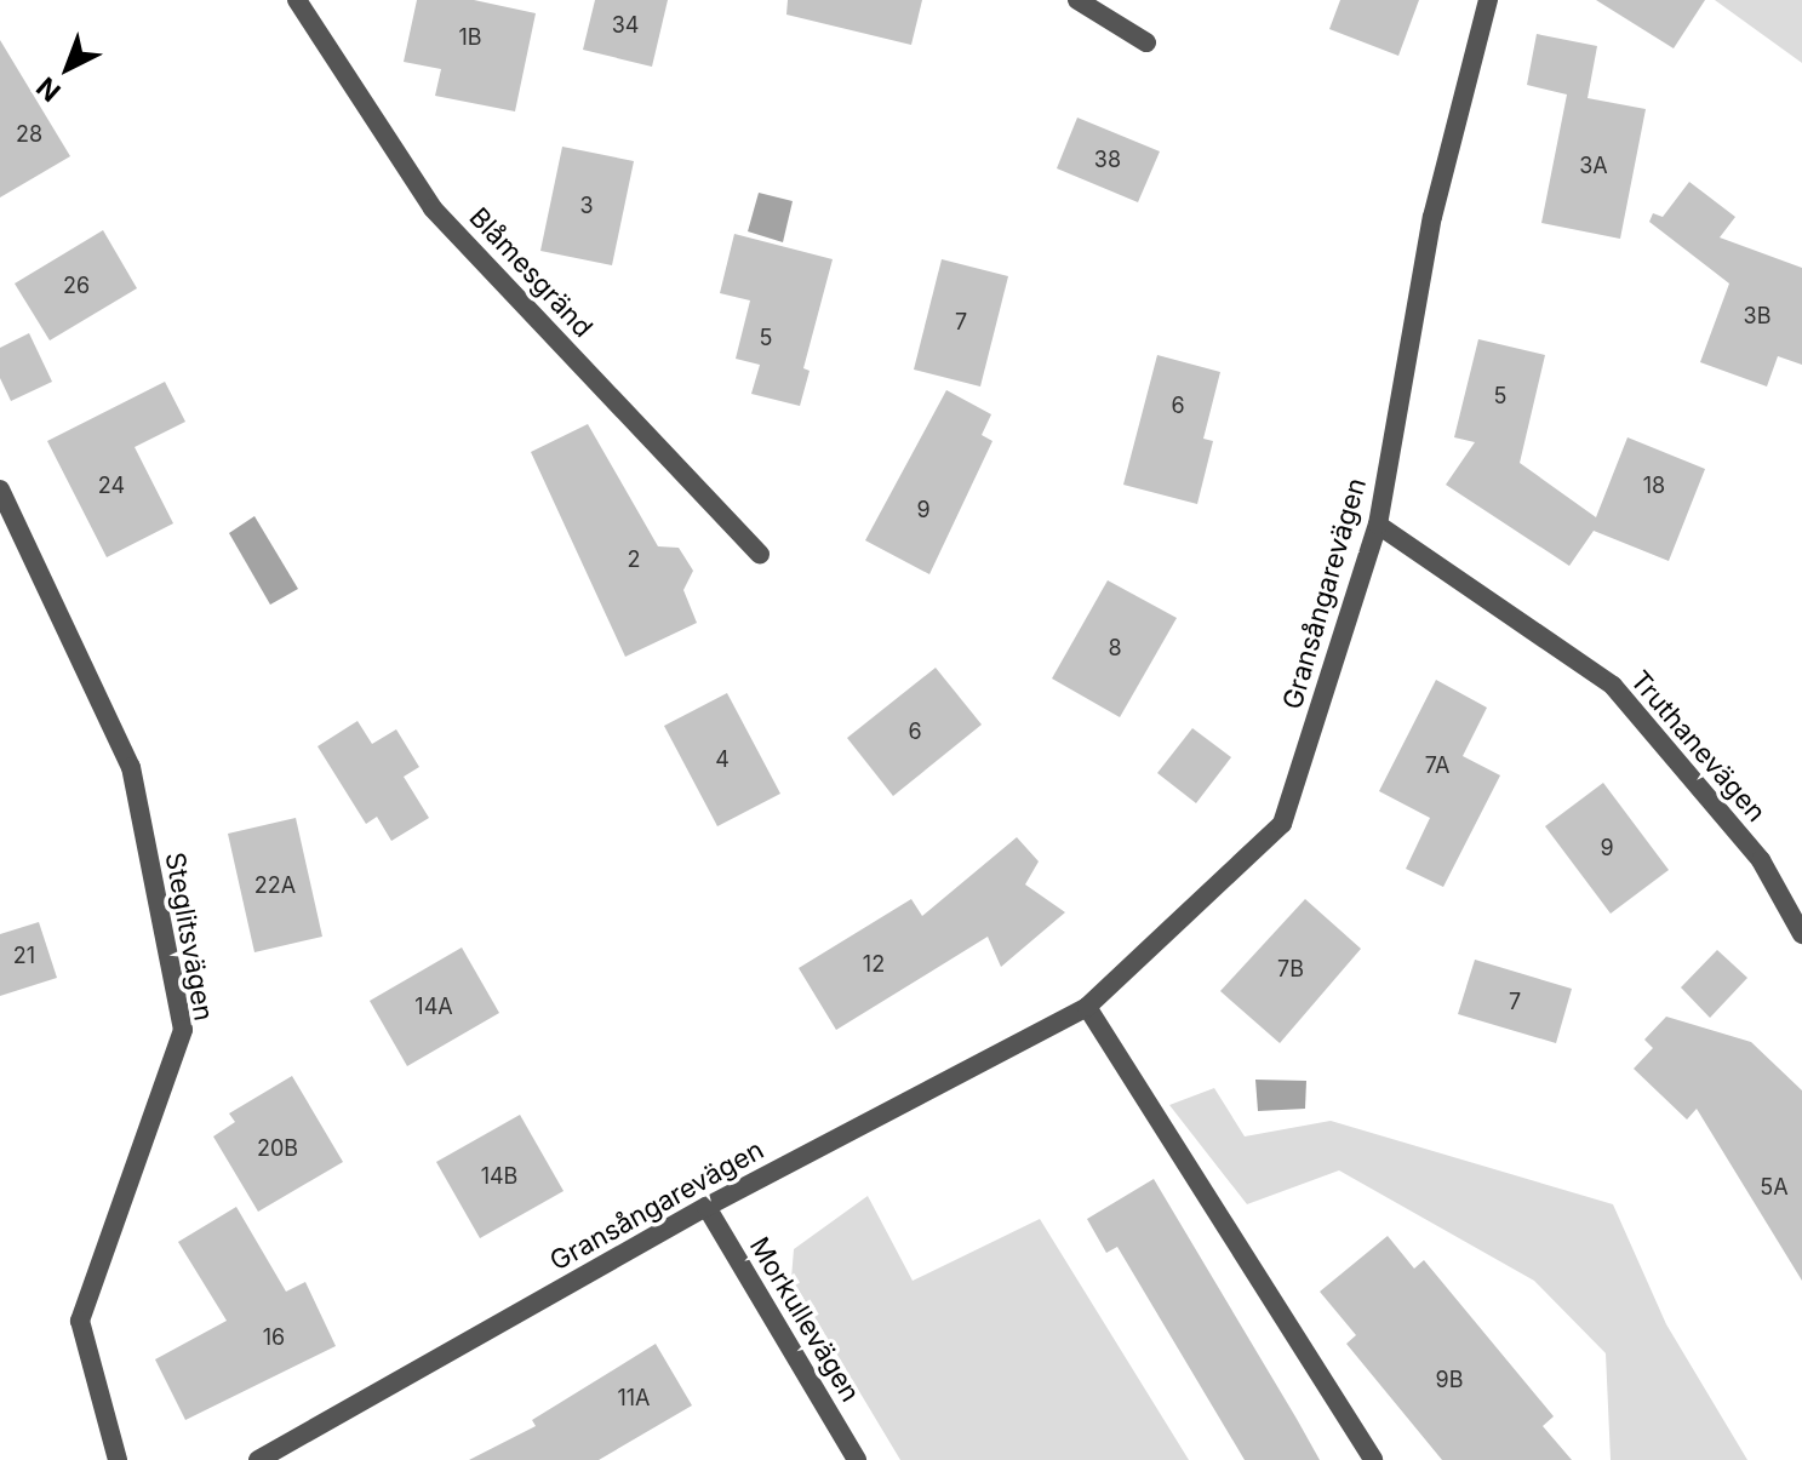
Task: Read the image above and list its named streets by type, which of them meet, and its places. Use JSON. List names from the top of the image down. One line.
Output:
{"streets":{"street":["Blåmesgränd","Gransångarevägen","Truthanevägen","Steglitsvägen","Morkullevägen"]},"crossings":[["Gransångarevägen","Truthanevägen"],["Gransångarevägen","Morkullevägen"]],"house_numbers":["34","1B","28","38","3A","3","26","3B","7","5","5","6","24","18","9","2","8","6","4","7A","9","22A","21","12","7B","7","14A","20B","14B","5A","16","9B","11A"],"north":"bottom left"}
